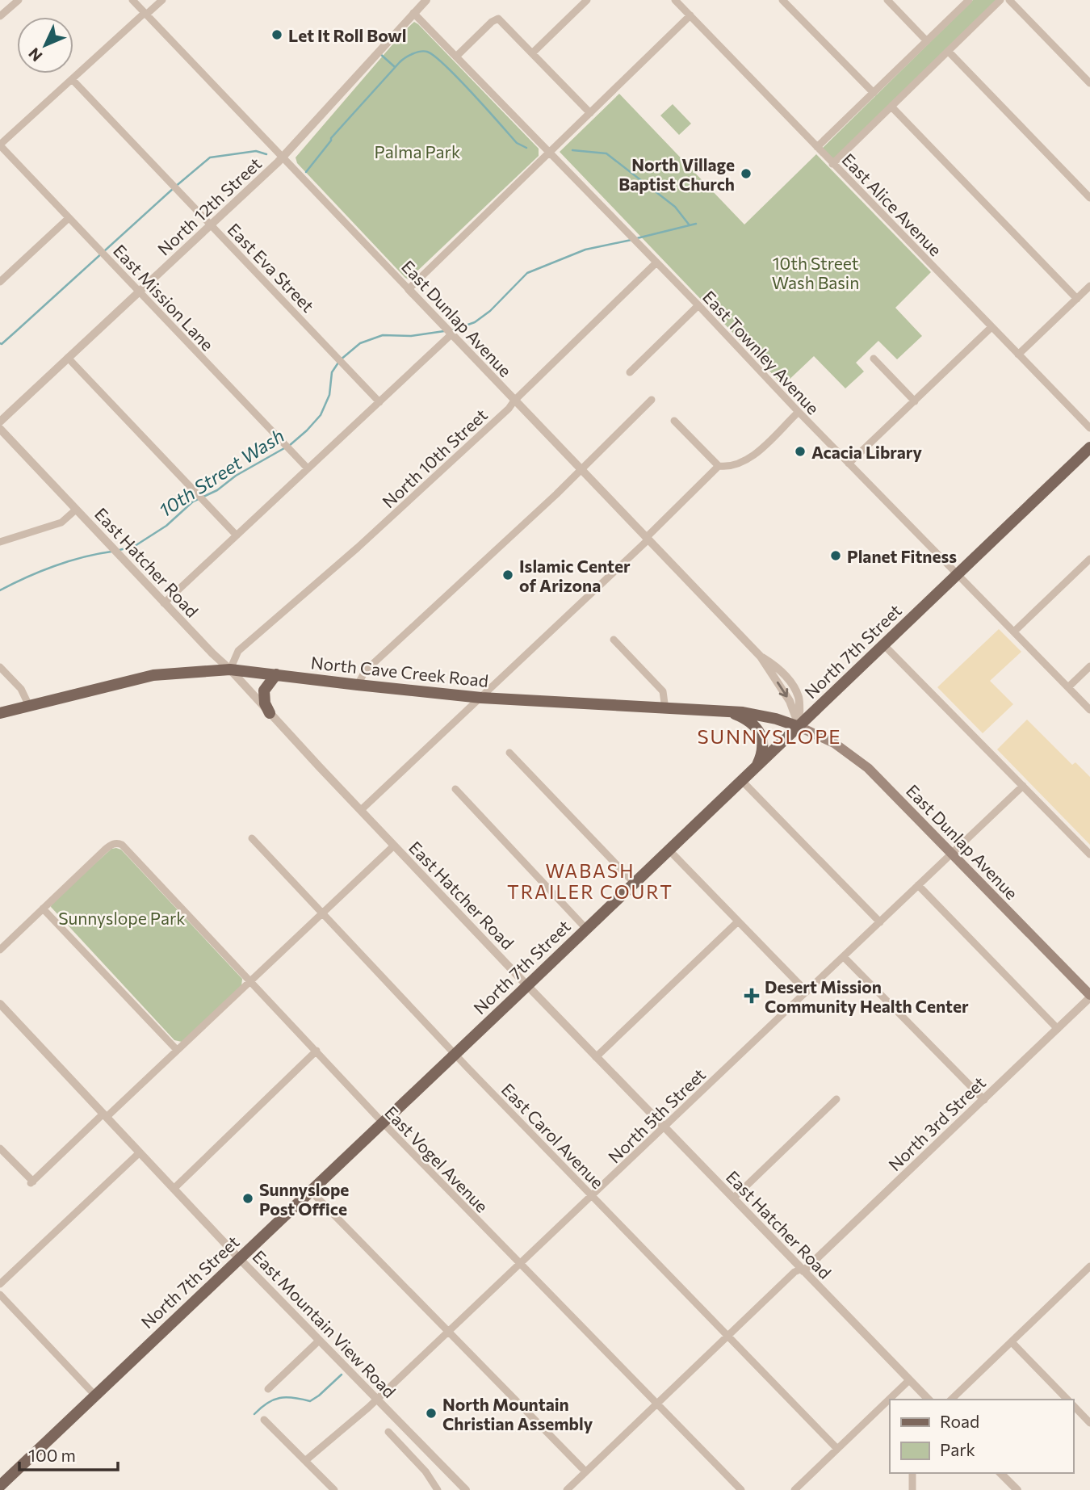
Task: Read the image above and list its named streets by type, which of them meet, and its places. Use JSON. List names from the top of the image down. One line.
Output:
{"streets":{"main road":["East Dunlap Avenue","North 7th Street","North Cave Creek Road"],"street":["East Alice Avenue","North 12th Street","East Eva Street","East Mission Lane","East Townley Avenue","North 10th Street","East Hatcher Road","North 5th Street","North 3rd Street","East Carol Avenue","East Vogel Avenue","East Mountain View Road"]},"crossings":[["North 12th Street","East Eva Street"],["North 12th Street","East Mission Lane"],["North 12th Street","East Dunlap Avenue"],["North 12th Street","East Townley Avenue"],["East Dunlap Avenue","North 10th Street"],["East Dunlap Avenue","North 7th Street"],["East Dunlap Avenue","North Cave Creek Road"],["East Dunlap Avenue","North 5th Street"],["East Dunlap Avenue","North 3rd Street"],["East Townley Avenue","North 10th Street"],["East Townley Avenue","North 7th Street"],["North 10th Street","East Hatcher Road"],["North 10th Street","North Cave Creek Road"],["East Hatcher Road","North 7th Street"],["East Hatcher Road","North Cave Creek Road"],["East Hatcher Road","North 5th Street"],["East Hatcher Road","North 3rd Street"],["North 7th Street","North Cave Creek Road"],["North 7th Street","East Carol Avenue"],["North 7th Street","East Vogel Avenue"],["North 7th Street","East Mountain View Road"],["North 5th Street","East Carol Avenue"],["North 5th Street","East Vogel Avenue"],["North 5th Street","East Mountain View Road"],["North 3rd Street","East Carol Avenue"],["North 3rd Street","East Vogel Avenue"]],"districts":["SUNNYSLOPE","WABASH TRAILER COURT"],"water":["10th Street Wash"],"parks":["Palma Park","10th Street Wash Basin","Sunnyslope Park"],"places":{"other":["Let It Roll Bowl","North Village Baptist Church","Acacia Library","Planet Fitness","Islamic Center of Arizona","Sunnyslope Post Office","North Mountain Christian Assembly"],"health":["Desert Mission Community Health Center"]},"legend":["Road","Park"],"scale_bar":"100 m","north":"bottom left"}
